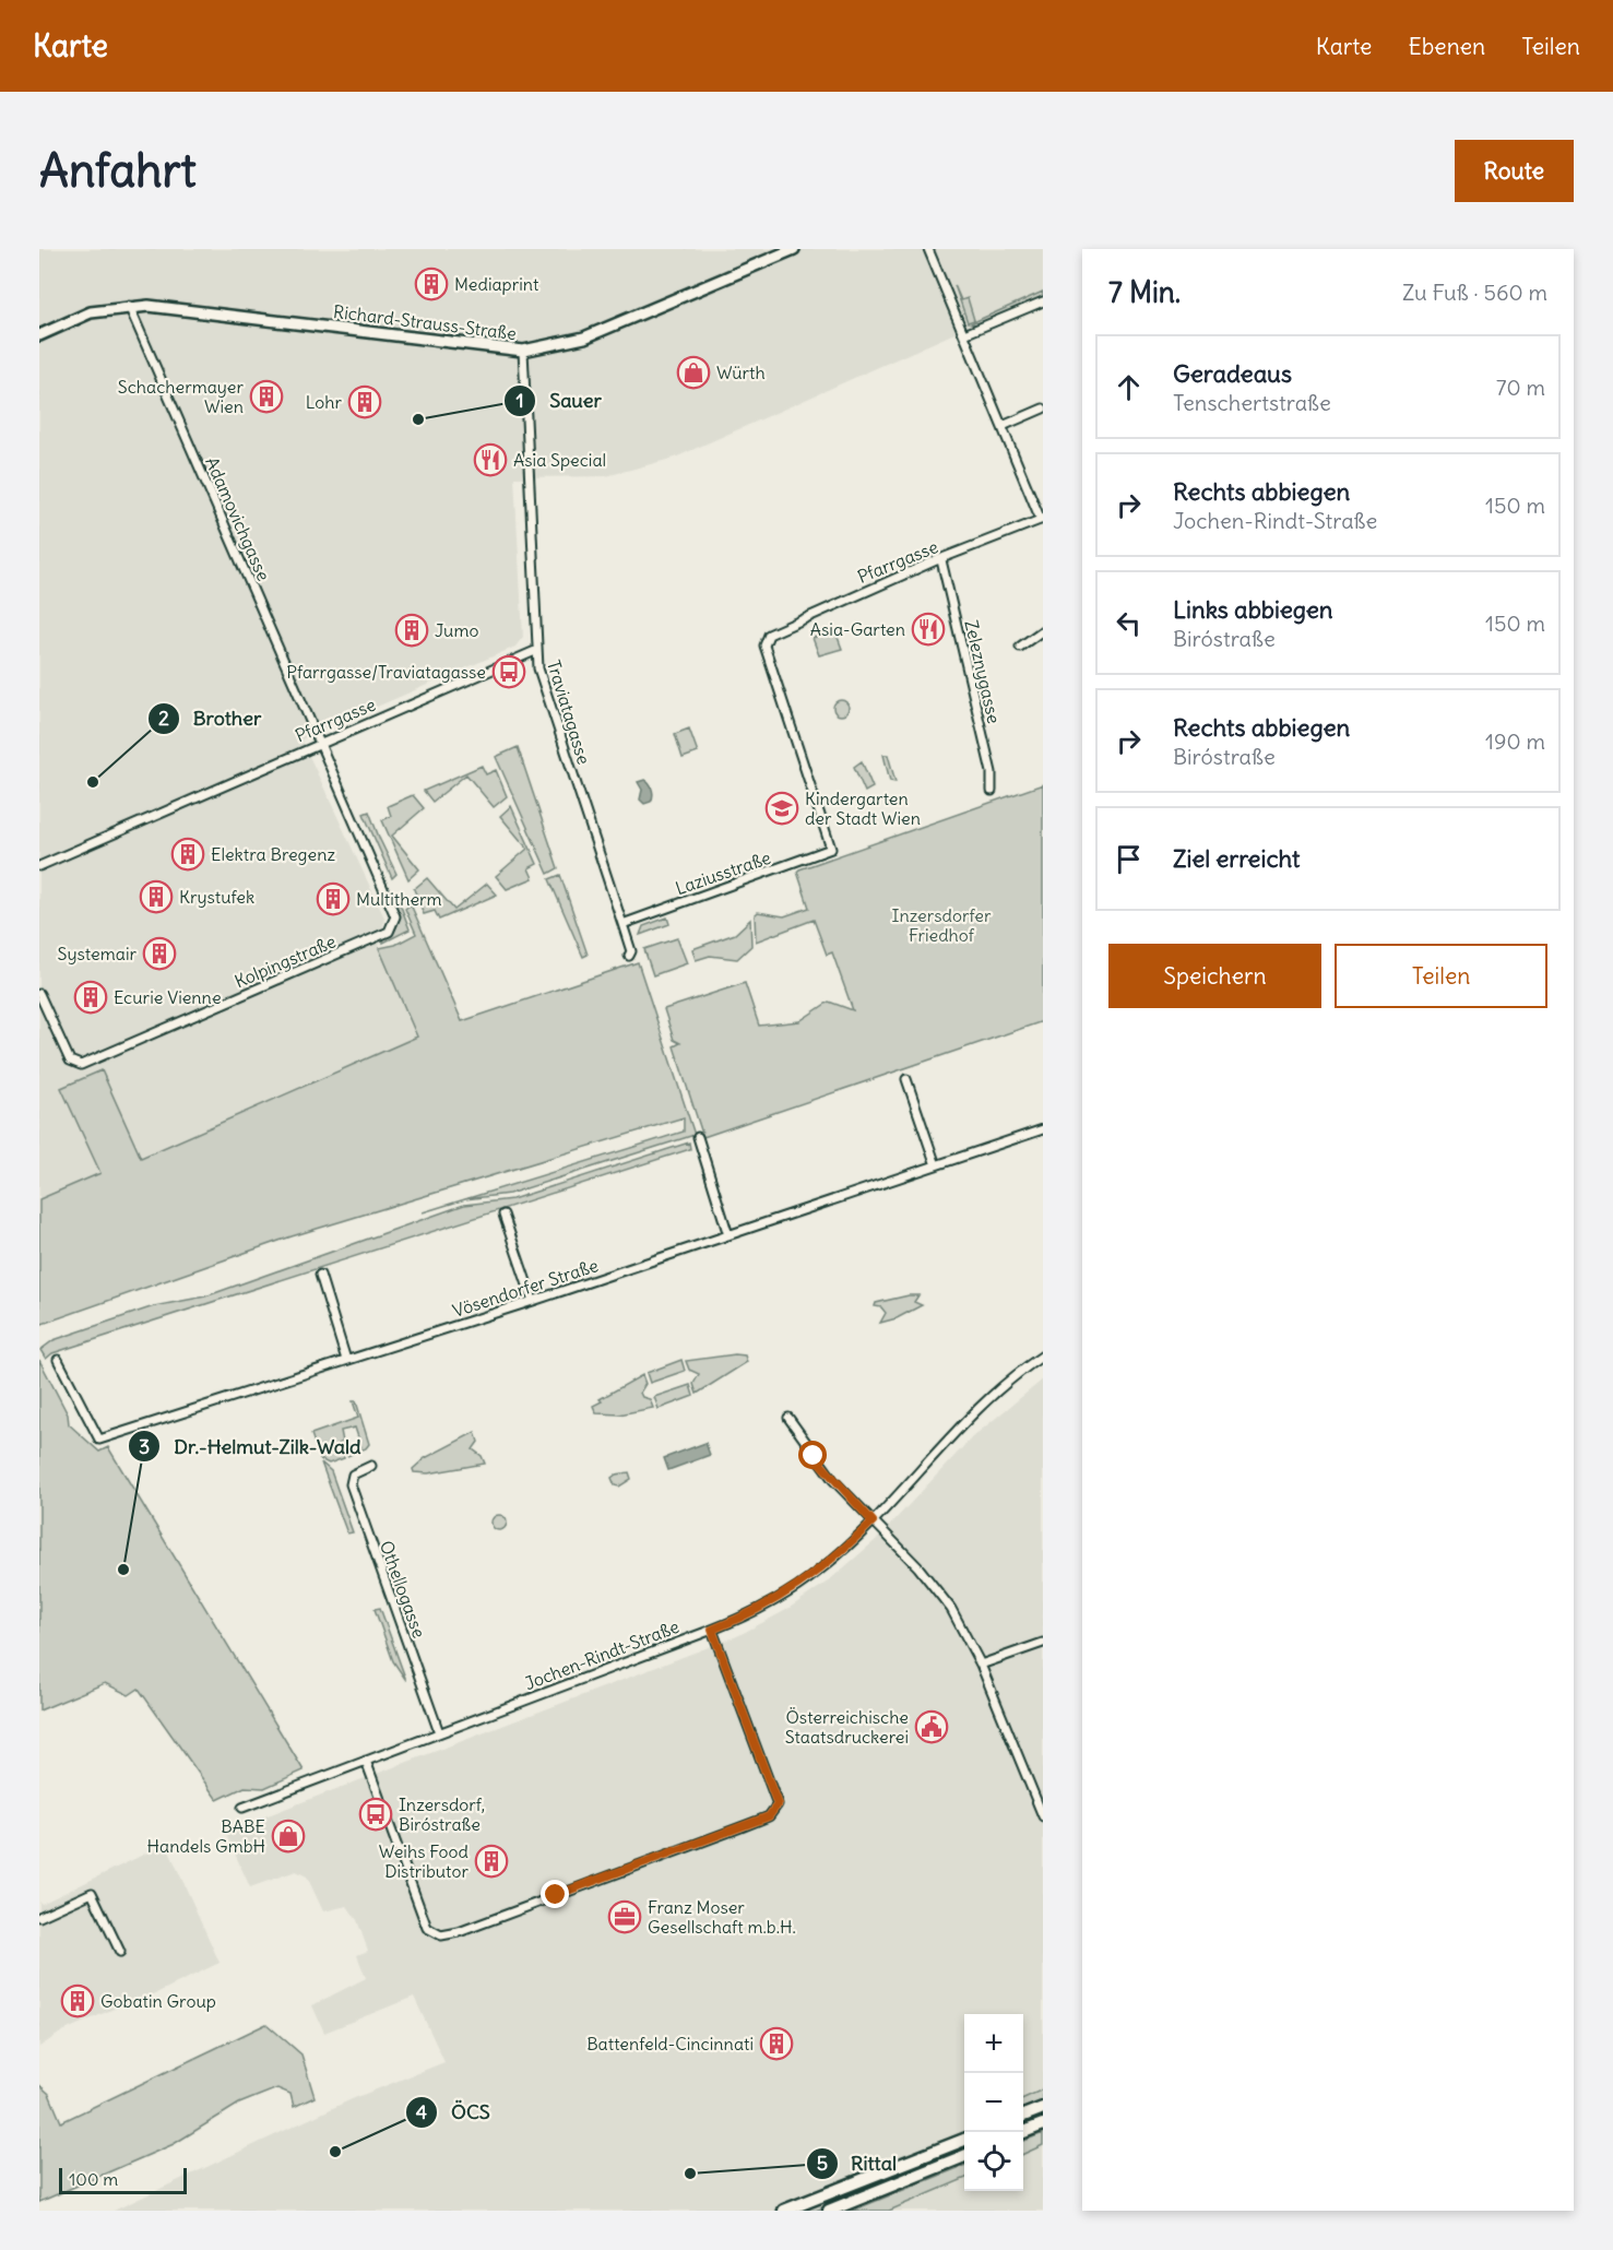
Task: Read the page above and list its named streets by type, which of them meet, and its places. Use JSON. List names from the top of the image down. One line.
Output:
{"streets":{"main road":["Richard-Strauss-Straße"],"street":["Adamovichgasse","Pfarrgasse","Zeleznygasse","Traviatagasse","Laziusstraße","Kolpingstraße","Vösendorfer Straße","Othellogasse","Jochen-Rindt-Straße"]},"crossings":[["Richard-Strauss-Straße","Adamovichgasse"],["Richard-Strauss-Straße","Traviatagasse"],["Adamovichgasse","Pfarrgasse"],["Adamovichgasse","Kolpingstraße"],["Pfarrgasse","Zeleznygasse"],["Pfarrgasse","Traviatagasse"],["Pfarrgasse","Laziusstraße"],["Pfarrgasse","Kolpingstraße"],["Traviatagasse","Laziusstraße"],["Othellogasse","Jochen-Rindt-Straße"]],"parks":["Inzersdorfer Friedhof"],"places":{"building":["Mediaprint","Schachermayer Wien","Lohr","Jumo","Elektra Bregenz","Krystufek","Multitherm","Systemair","Ecurie Vienne","Weihs Food Distributor","Gobatin Group","Battenfeld-Cincinnati"],"shop":["Würth","BABE Handels GmbH"],"other":["Sauer","Brother","Dr.-Helmut-Zilk-Wald","ÖCS","Rittal"],"restaurant":["Asia Special","Asia-Garten"],"bus stop":["Pfarrgasse/Traviatagasse","Inzersdorf, Biróstraße"],"school or university":["Kindergarten der Stadt Wien"],"public building":["Österreichische Staatsdruckerei"],"office":["Franz Moser Gesellschaft m.b.H."]},"scale_bar":"100 m","page":{"header":"Karte","nav":["Karte","Ebenen","Teilen"],"buttons":["Route",["Speichern","Teilen"]],"title":"Anfahrt","heading":["7 Min.","Zu Fuß · 560 m"],"list":[["Geradeaus","Tenschertstraße","70 m"],["Rechts abbiegen","Jochen-Rindt-Straße","150 m"],["Links abbiegen","Biróstraße","150 m"],["Rechts abbiegen","Biróstraße","190 m"],"Ziel erreicht"],"map_buttons":["+","−"],"scale":"100 m"}}
